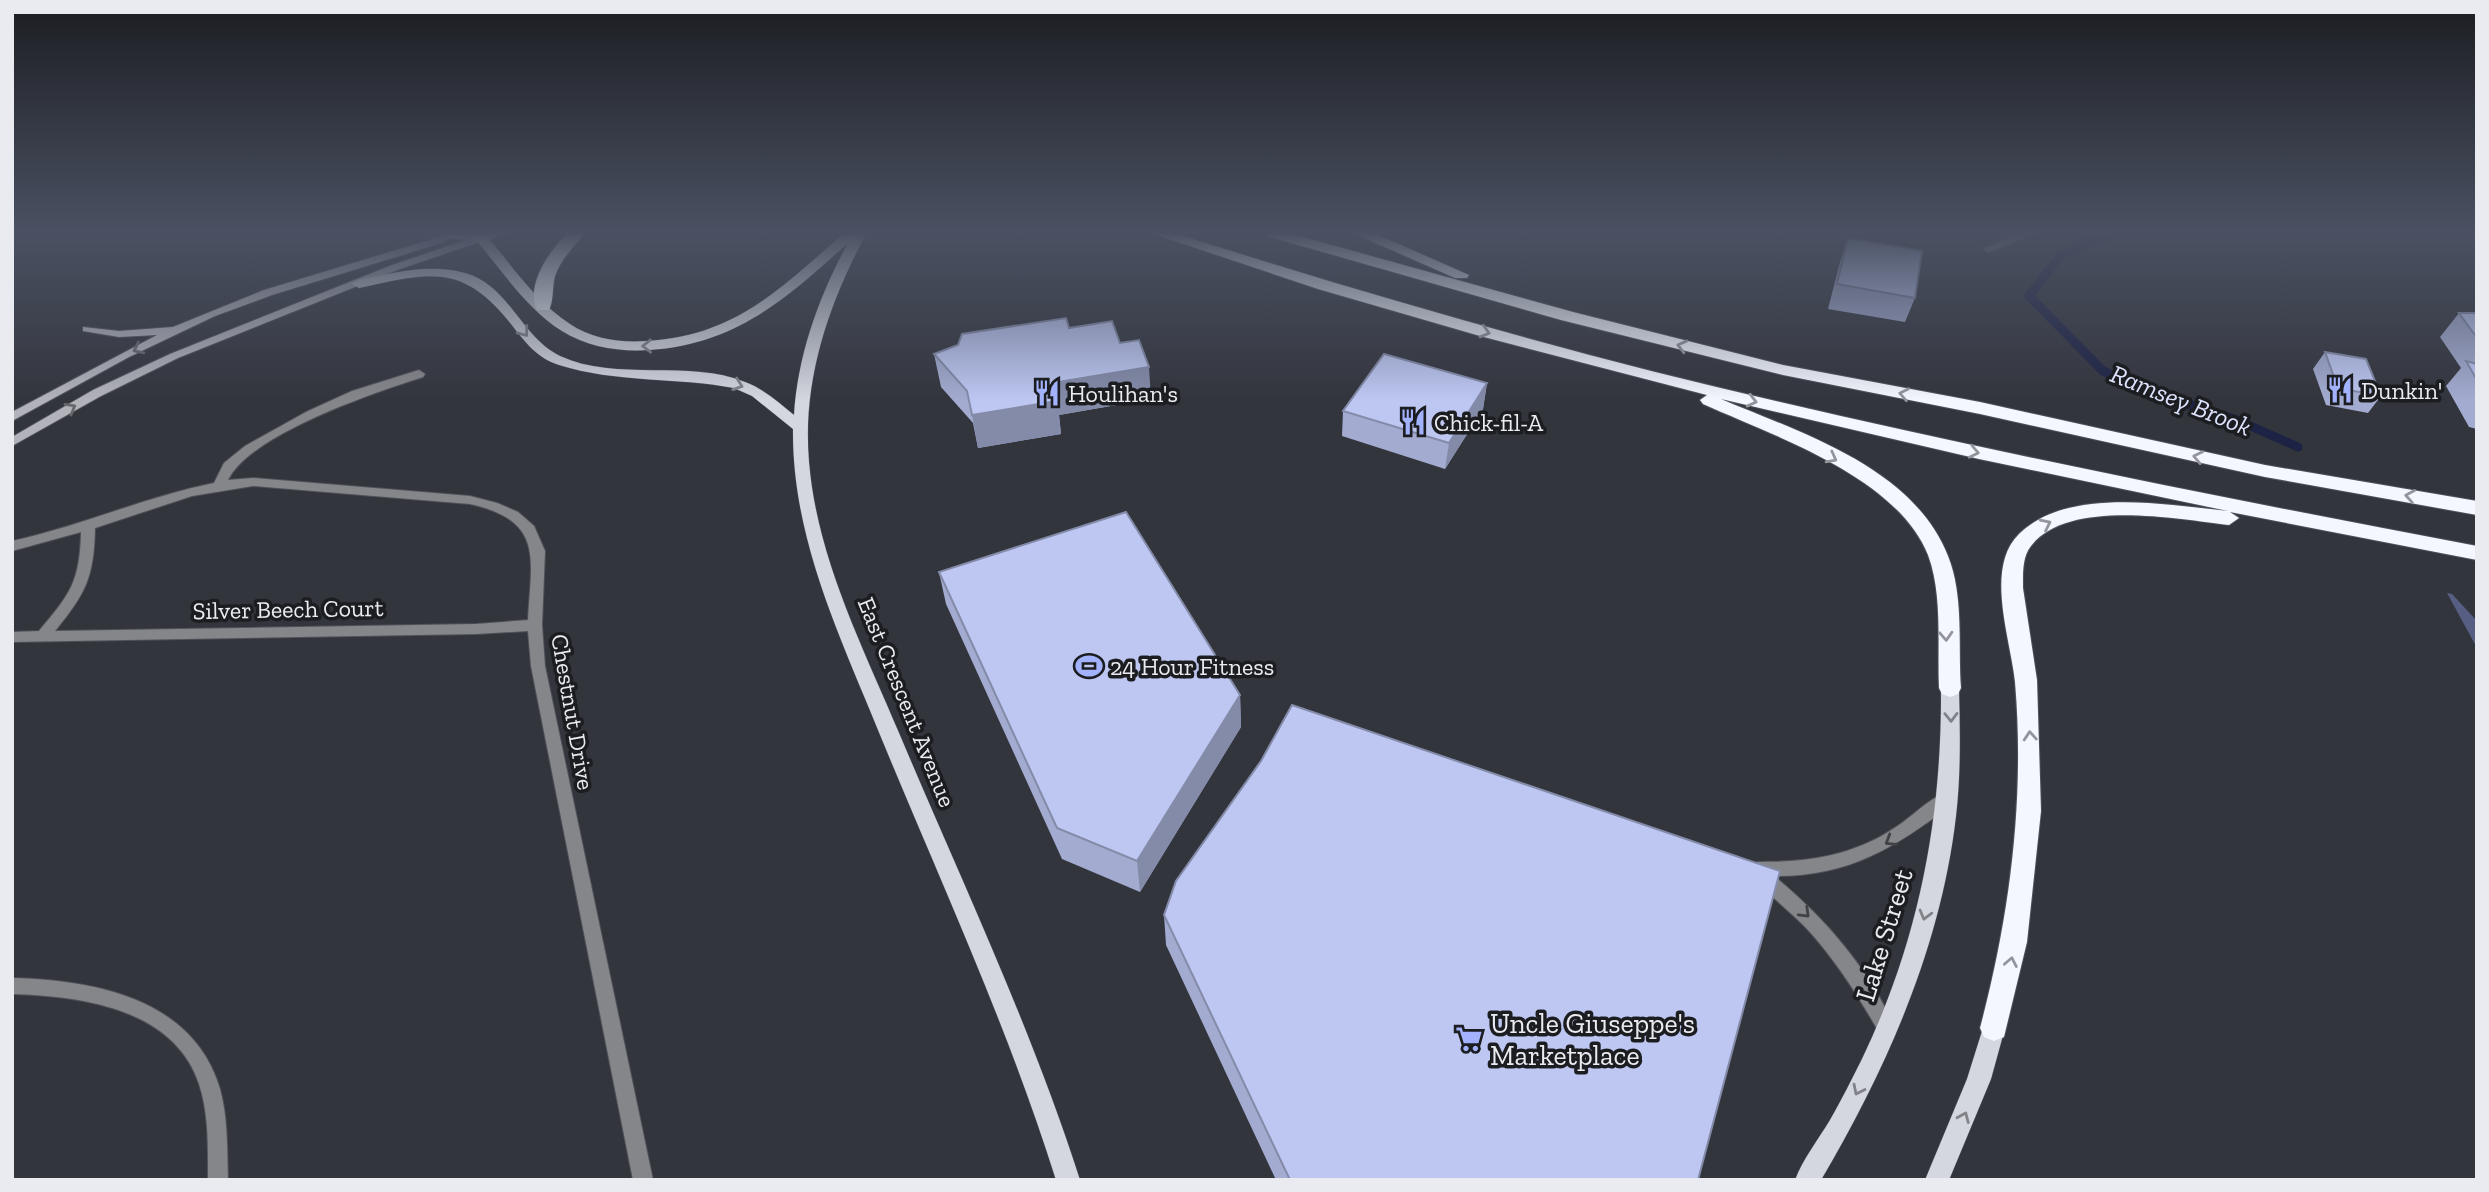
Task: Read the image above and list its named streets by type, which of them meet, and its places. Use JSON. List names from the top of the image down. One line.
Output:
{"streets":{"main road":["East Crescent Avenue","Lake Street"],"street":["Silver Beech Court","Chestnut Drive"]},"crossings":[["Silver Beech Court","Chestnut Drive"]],"water":["Ramsey Brook"],"places":{"restaurant":["Dunkin'","Houlihan's","Chick-fil-A"],"sports":["24 Hour Fitness"],"supermarket":["Uncle Giuseppe's Marketplace"]}}
